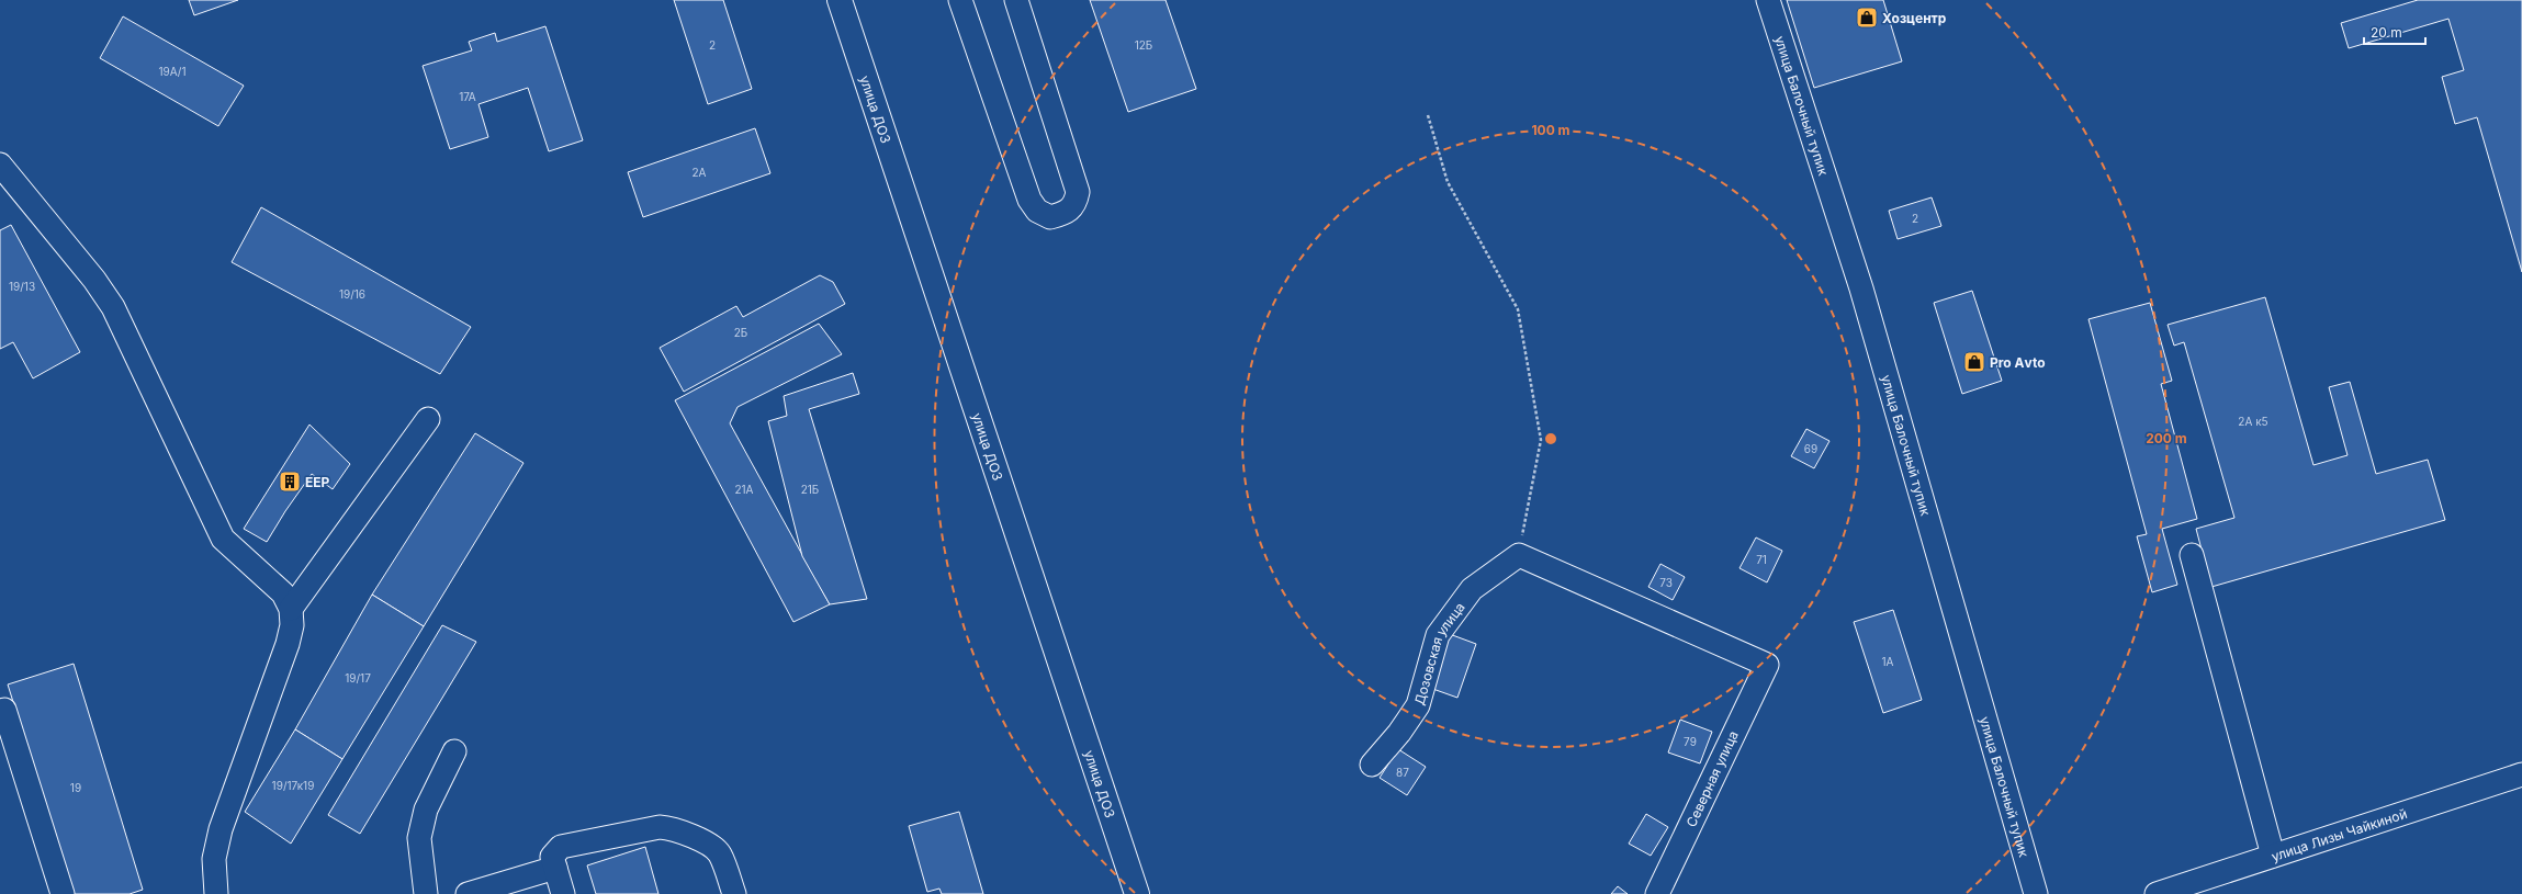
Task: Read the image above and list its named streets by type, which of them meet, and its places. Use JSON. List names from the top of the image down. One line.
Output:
{"streets":{"main road":["улица ДОЗ"],"street":["улица Балочный тупик","Дозовская улица","Северная улица","улица Лизы Чайкиной"]},"crossings":[["Дозовская улица","Северная улица"]],"places":{"shop":["Хозцентр","Pro Аvto"],"building":["EEP"]},"house_numbers":["2","12Б","19А/1","17А","2А","2","19/13","19/16","2Б","2А к5","69","21А","21Б","71","73","1А","19/17","79","87","19/17к19","19"],"scale_bar":"20 m","rings":["100 m","200 m"]}
